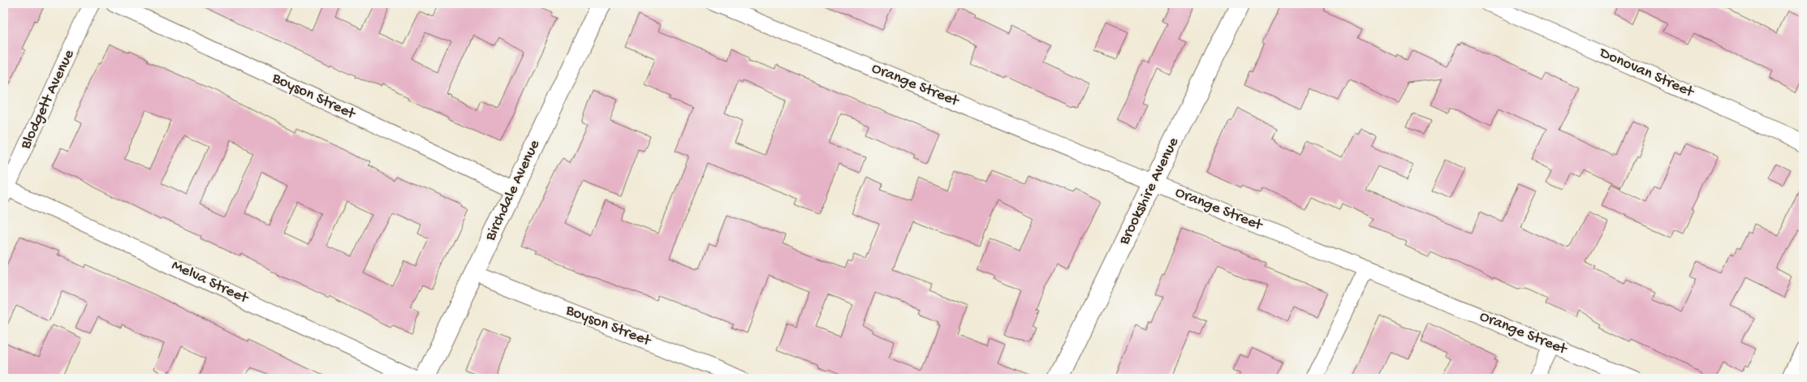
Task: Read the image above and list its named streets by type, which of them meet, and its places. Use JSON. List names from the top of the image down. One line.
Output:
{"streets":{"street":["Donovan Street","Orange Street","Boyson Street","Blodgett Avenue","Birchdale Avenue","Brookshire Avenue","Melva Street"]},"crossings":[["Orange Street","Brookshire Avenue"],["Boyson Street","Birchdale Avenue"],["Blodgett Avenue","Melva Street"]]}
